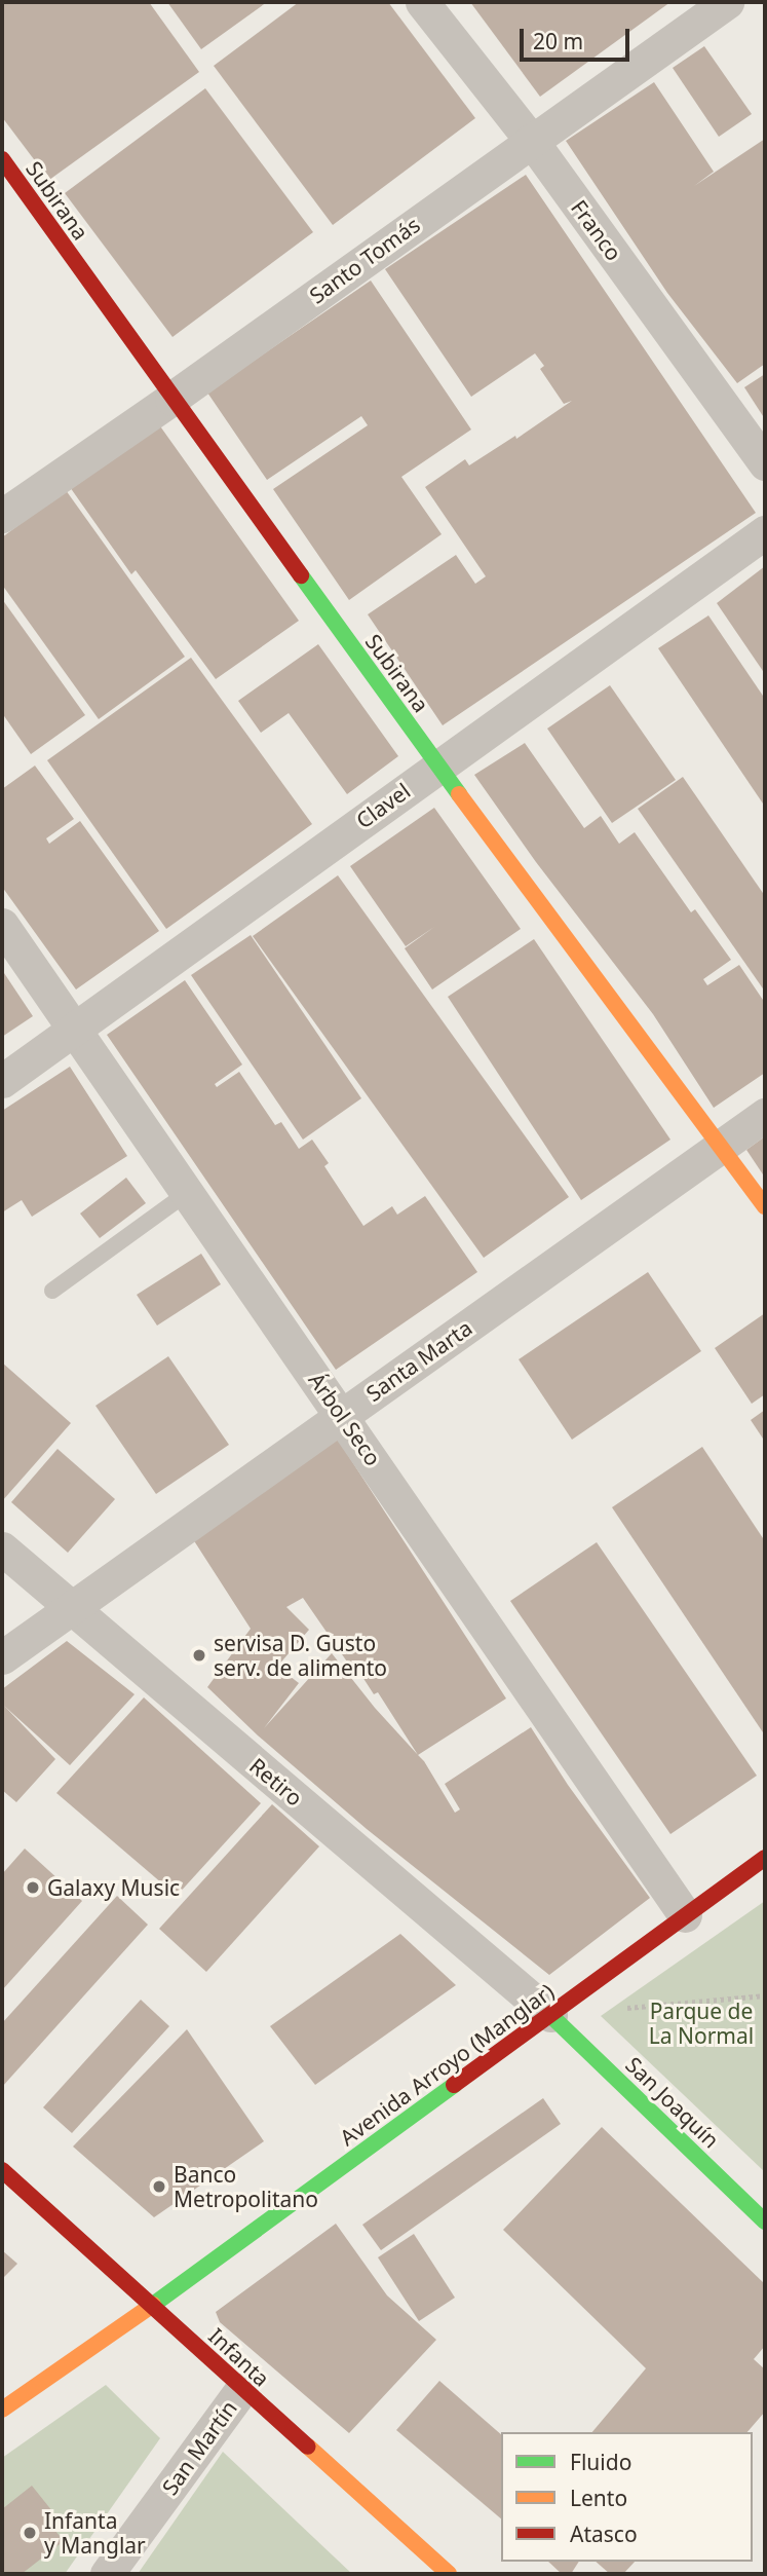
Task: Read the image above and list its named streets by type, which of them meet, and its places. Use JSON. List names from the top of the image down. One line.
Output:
{"streets":{"main road":["Subirana","Avenida Arroyo (Manglar)","San Joaquín","Infanta"],"street":["Franco","Santo Tomás","Clavel","Santa Marta","Árbol Seco","Retiro","San Martín"]},"crossings":[["Subirana","Santo Tomás"],["Subirana","Clavel"],["Subirana","Santa Marta"],["Franco","Santo Tomás"],["Clavel","Árbol Seco"],["Santa Marta","Árbol Seco"],["Santa Marta","Retiro"],["Árbol Seco","Avenida Arroyo (Manglar)"],["Retiro","Avenida Arroyo (Manglar)"],["Retiro","San Joaquín"],["Avenida Arroyo (Manglar)","San Joaquín"],["Avenida Arroyo (Manglar)","Infanta"],["Infanta","San Martín"]],"parks":["Parque de La Normal"],"places":["servisa D. Gusto serv. de alimento","Galaxy Music","Banco Metropolitano","Infanta y Manglar"],"legend":["Fluido","Lento","Atasco"],"scale_bar":"20 m"}
